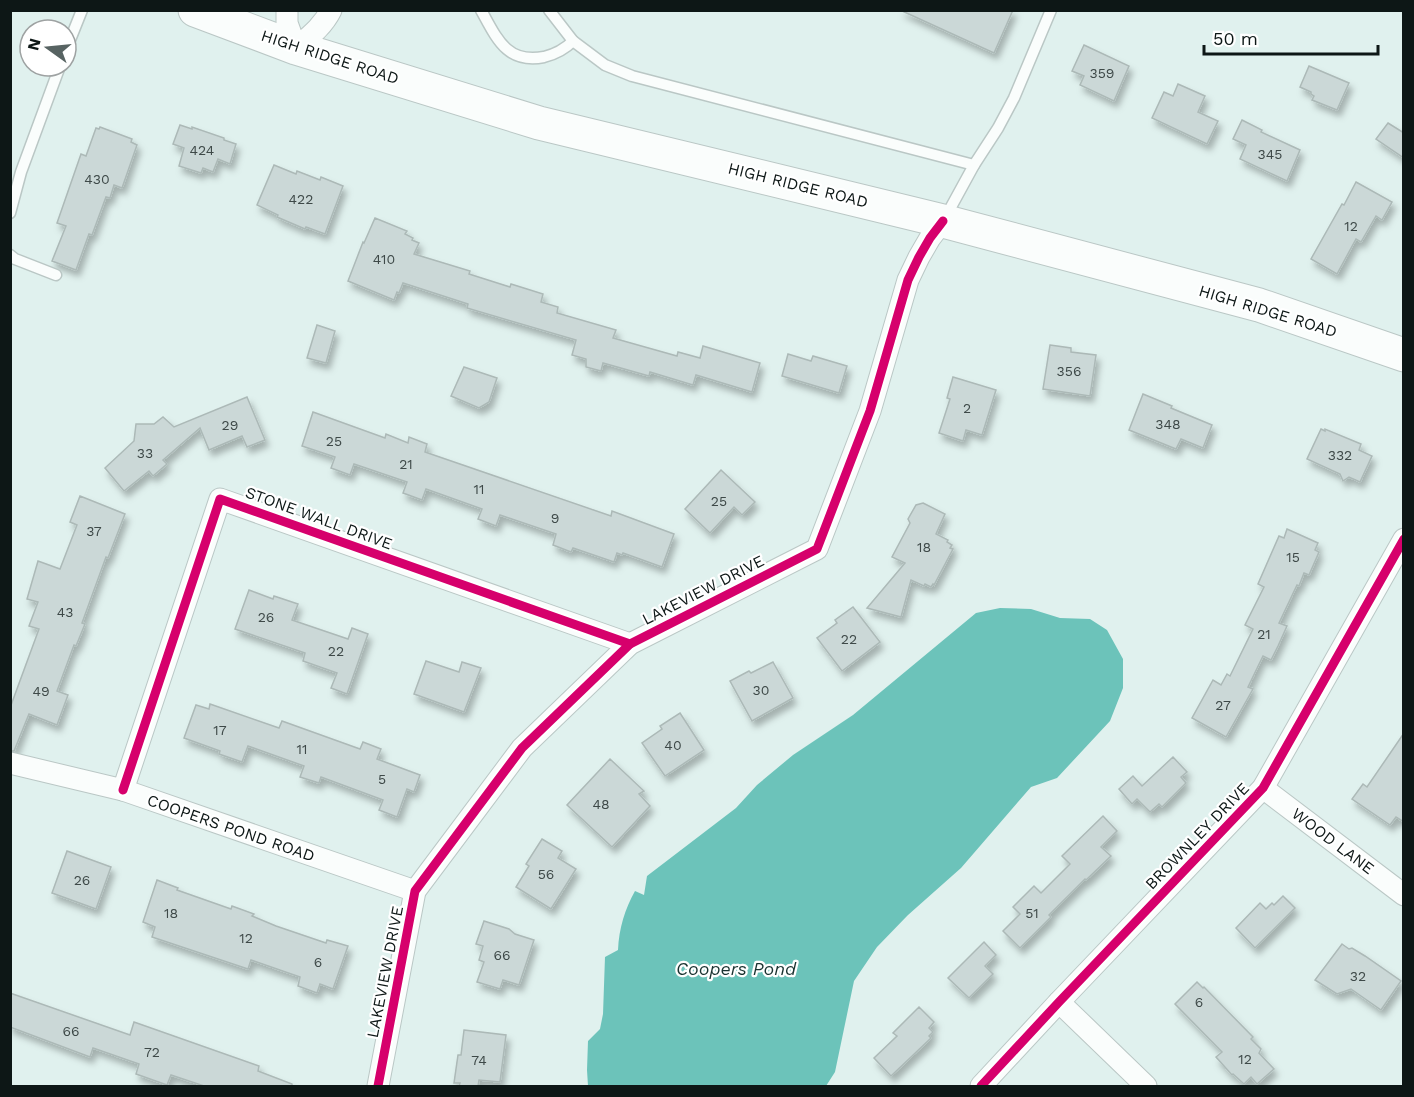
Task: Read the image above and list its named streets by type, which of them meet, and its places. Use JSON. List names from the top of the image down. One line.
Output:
{"streets":{"main road":["HIGH RIDGE ROAD"],"street":["STONE WALL DRIVE","LAKEVIEW DRIVE","COOPERS POND ROAD","BROWNLEY DRIVE","WOOD LANE"]},"crossings":[["HIGH RIDGE ROAD","LAKEVIEW DRIVE"],["STONE WALL DRIVE","LAKEVIEW DRIVE"],["STONE WALL DRIVE","COOPERS POND ROAD"],["LAKEVIEW DRIVE","COOPERS POND ROAD"],["BROWNLEY DRIVE","WOOD LANE"]],"water":["Coopers Pond"],"house_numbers":["359","424","345","430","422","12","410","356","2","348","29","25","33","332","21","11","25","9","37","18","15","43","26","21","22","22","30","49","27","17","40","11","5","48","56","26","18","51","12","66","6","32","6","66","72","12","74"],"scale_bar":"50 m","north":"left"}
